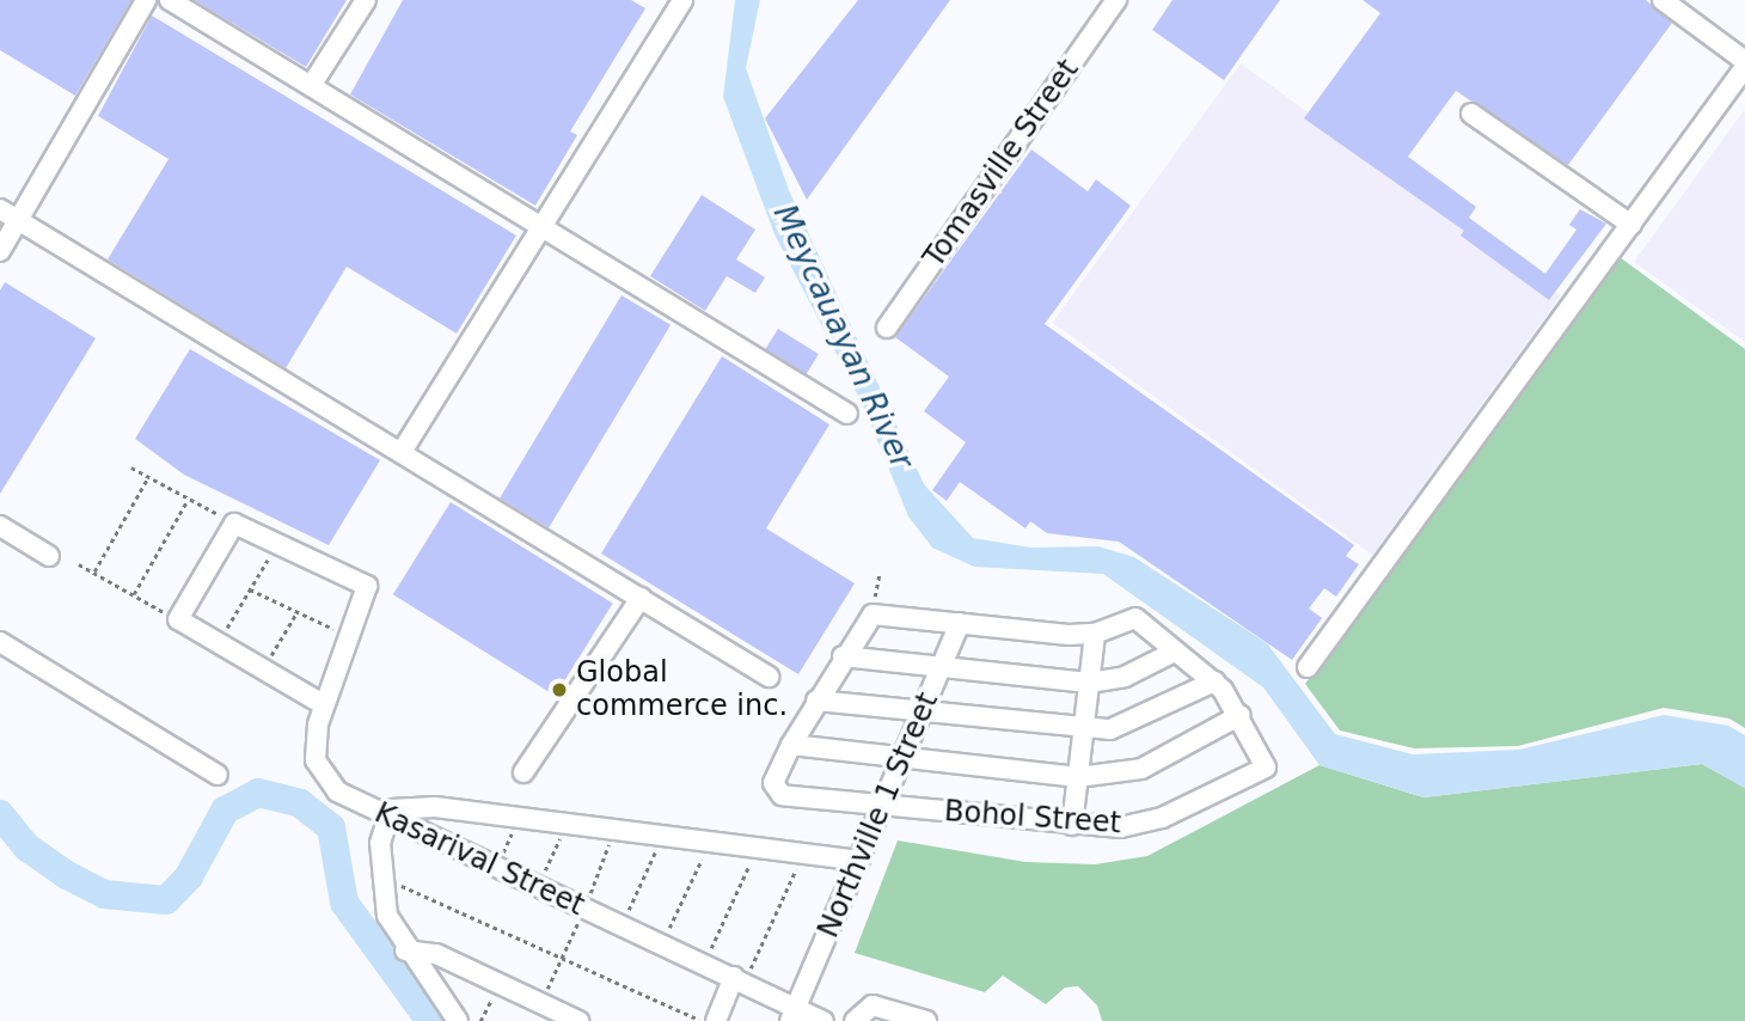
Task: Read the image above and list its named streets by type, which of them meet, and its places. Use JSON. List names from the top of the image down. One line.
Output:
{"streets":{"street":["Tomasville Street","Northville 1 Street","Bohol Street","Kasarival Street"]},"crossings":[["Northville 1 Street","Bohol Street"],["Northville 1 Street","Kasarival Street"]],"water":["Meycauayan River"],"places":["Global commerce inc."]}
